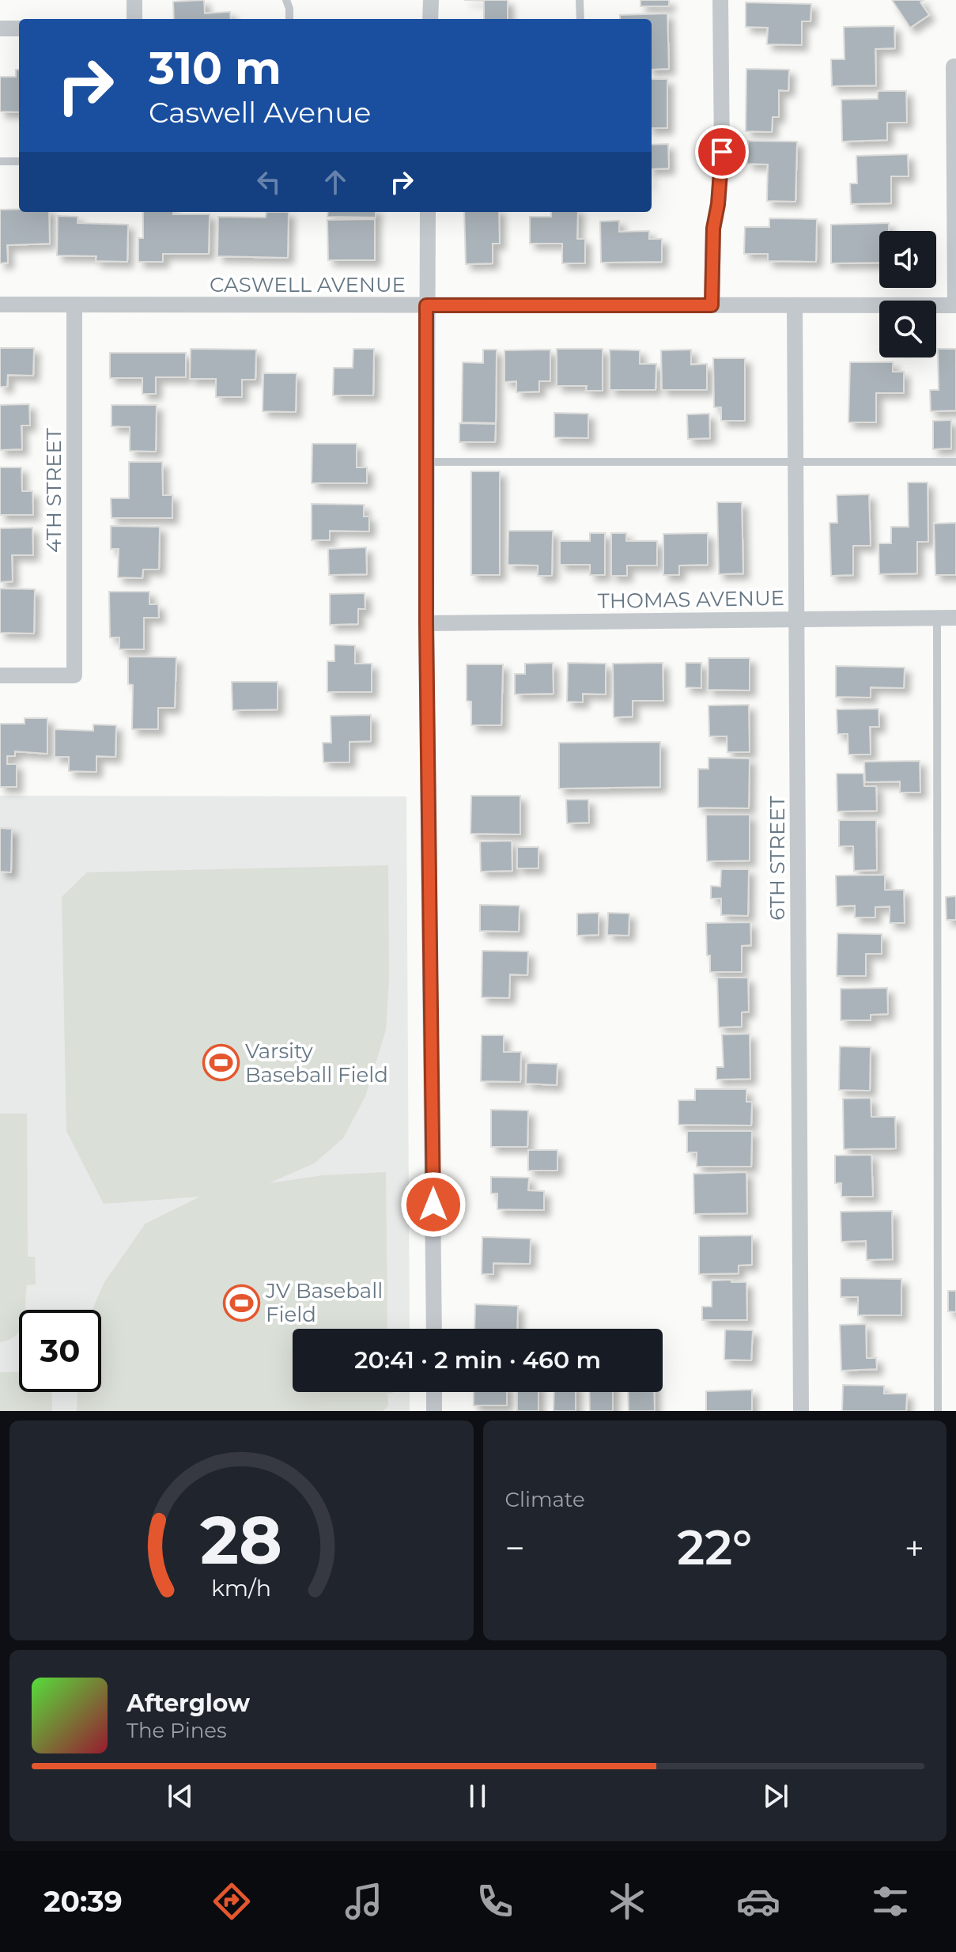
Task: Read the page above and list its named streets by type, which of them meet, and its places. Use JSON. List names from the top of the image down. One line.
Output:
{"streets":{"street":["CASWELL AVENUE","4TH STREET","THOMAS AVENUE","6TH STREET"]},"crossings":[["CASWELL AVENUE","4TH STREET"],["CASWELL AVENUE","6TH STREET"],["THOMAS AVENUE","6TH STREET"]],"places":{"sports":["Varsity Baseball Field","JV Baseball Field"]},"page":{"turn":["310 m","Caswell Avenue"],"limit":"30","trip":"20:41 · 2 min · 460 m","tile":"Climate","heat":["−","22°","+"],"song":["Afterglow","The Pines"],"tabs":"20:39","gauge":["28","km/h"]}}
